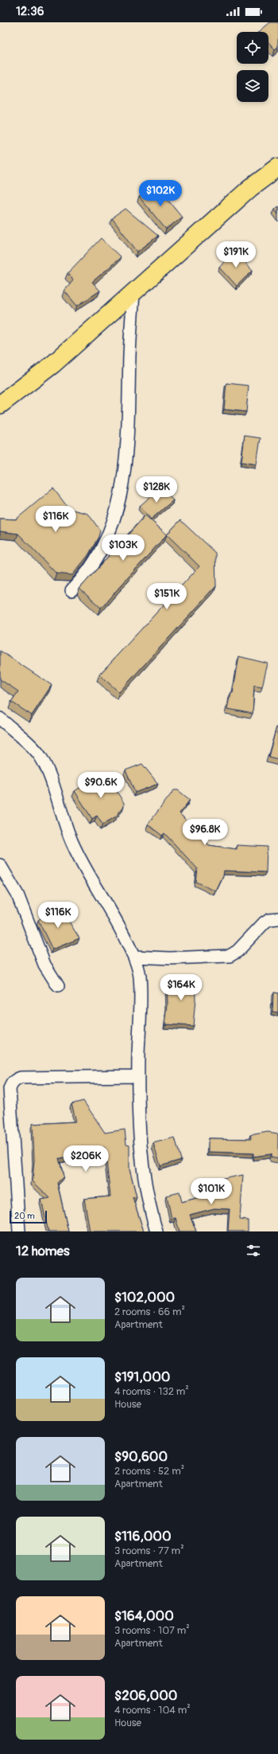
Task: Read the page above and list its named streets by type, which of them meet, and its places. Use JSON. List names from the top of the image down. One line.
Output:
{"scale_bar":"20 m","page":{"status":"12:36","price":["$102K","$191K","$128K","$116K","$103K","$151K","$90.6K","$96.8K","$116K","$164K","$206K","$101K"],"scale":"20 m","heading":"12 homes","list":[{"name":"$102,000","note":"2 rooms · 66 m² · Apartment"},{"name":"$191,000","note":"4 rooms · 132 m² · House"},{"name":"$90,600","note":"2 rooms · 52 m² · Apartment"},{"name":"$116,000","note":"3 rooms · 77 m² · Apartment"},{"name":"$164,000","note":"3 rooms · 107 m² · Apartment"},{"name":"$206,000","note":"4 rooms · 104 m² · House"}]}}
